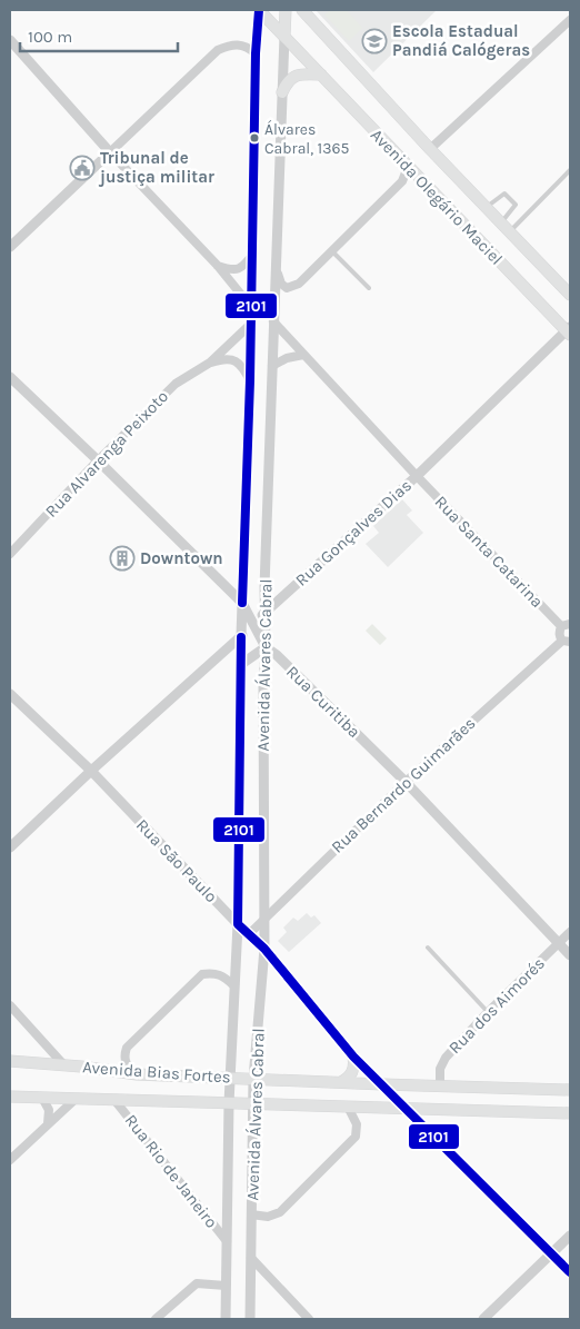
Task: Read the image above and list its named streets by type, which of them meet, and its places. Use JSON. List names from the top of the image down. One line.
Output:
{"streets":{"main road":["Avenida Olegário Maciel","Avenida Álvares Cabral","Avenida Bias Fortes"],"street":["Rua Alvarenga Peixoto","Rua Gonçalves Dias","Rua Santa Catarina","Rua Curitiba","Rua Bernardo Guimarães","Rua São Paulo","Rua dos Aimorés","Rua Rio de Janeiro"]},"crossings":[["Avenida Olegário Maciel","Rua Gonçalves Dias"],["Avenida Olegário Maciel","Avenida Álvares Cabral"],["Rua Alvarenga Peixoto","Avenida Álvares Cabral"],["Rua Alvarenga Peixoto","Rua Curitiba"],["Rua Gonçalves Dias","Rua Santa Catarina"],["Rua Gonçalves Dias","Avenida Álvares Cabral"],["Rua Gonçalves Dias","Rua Curitiba"],["Rua Gonçalves Dias","Rua São Paulo"],["Rua Santa Catarina","Avenida Álvares Cabral"],["Avenida Álvares Cabral","Rua Curitiba"],["Avenida Álvares Cabral","Rua Bernardo Guimarães"],["Avenida Álvares Cabral","Rua São Paulo"],["Avenida Álvares Cabral","Avenida Bias Fortes"],["Avenida Álvares Cabral","Rua Rio de Janeiro"],["Rua Curitiba","Rua Bernardo Guimarães"],["Rua Curitiba","Rua dos Aimorés"],["Rua Bernardo Guimarães","Rua São Paulo"],["Rua São Paulo","Avenida Bias Fortes"],["Rua dos Aimorés","Avenida Bias Fortes"],["Avenida Bias Fortes","Rua Rio de Janeiro"]],"places":{"school or university":["Escola Estadual Pandiá Calógeras"],"other":["Álvares Cabral, 1365"],"public building":["Tribunal de justiça militar"],"building":["Downtown"]},"lines":["transit line 2101"],"scale_bar":"100 m"}
